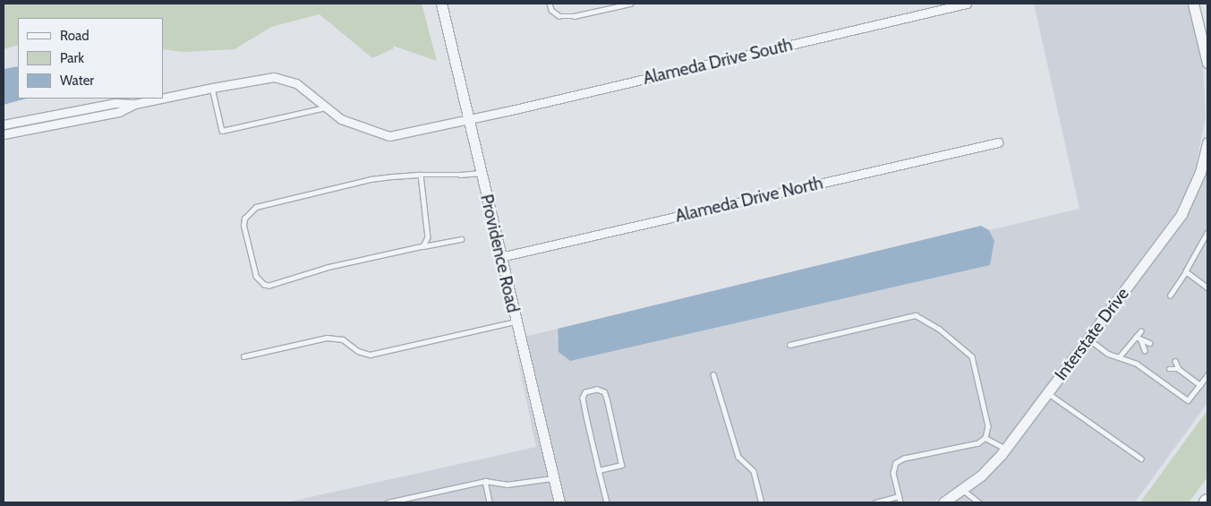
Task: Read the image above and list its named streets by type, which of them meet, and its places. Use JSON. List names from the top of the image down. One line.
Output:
{"streets":{"street":["Alameda Drive South","Alameda Drive North","Providence Road","Interstate Drive"]},"crossings":[["Alameda Drive South","Providence Road"],["Alameda Drive North","Providence Road"]],"legend":["Road","Park","Water"]}
